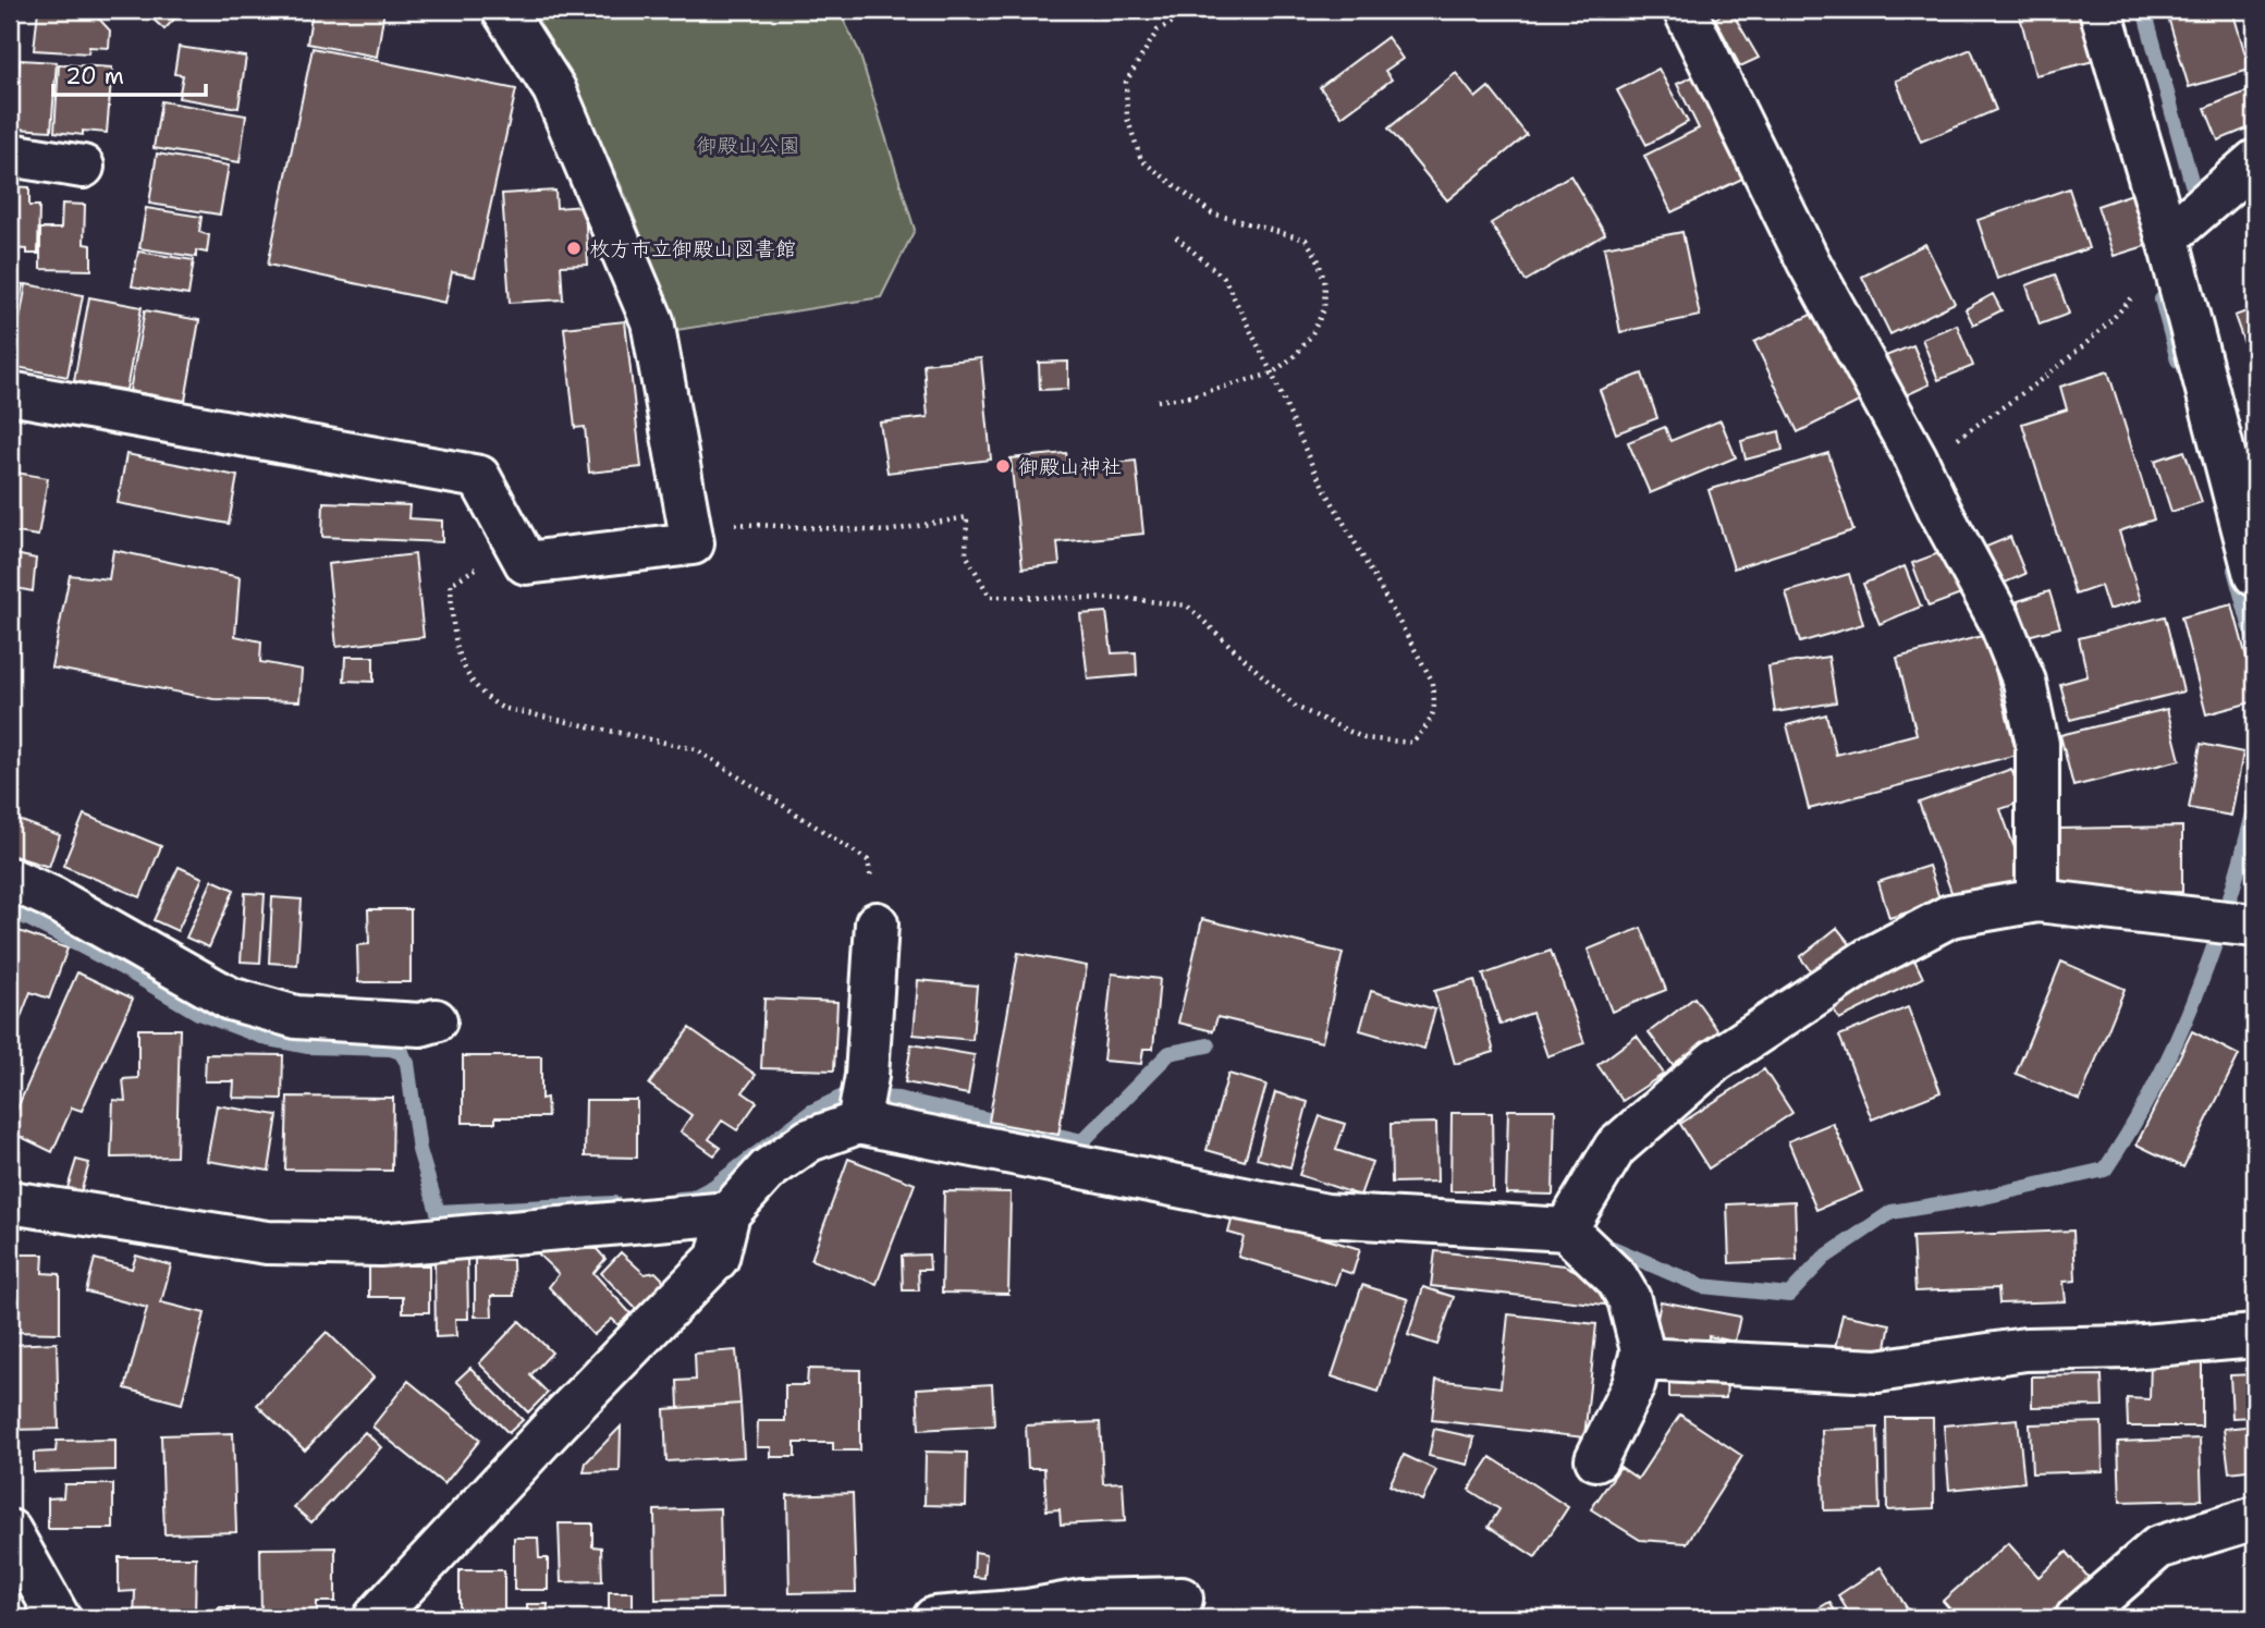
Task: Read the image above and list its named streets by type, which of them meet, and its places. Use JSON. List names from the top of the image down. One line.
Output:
{"parks":["御殿山公園"],"places":["枚方市立御殿山図書館","御殿山神社"],"scale_bar":"20 m"}
